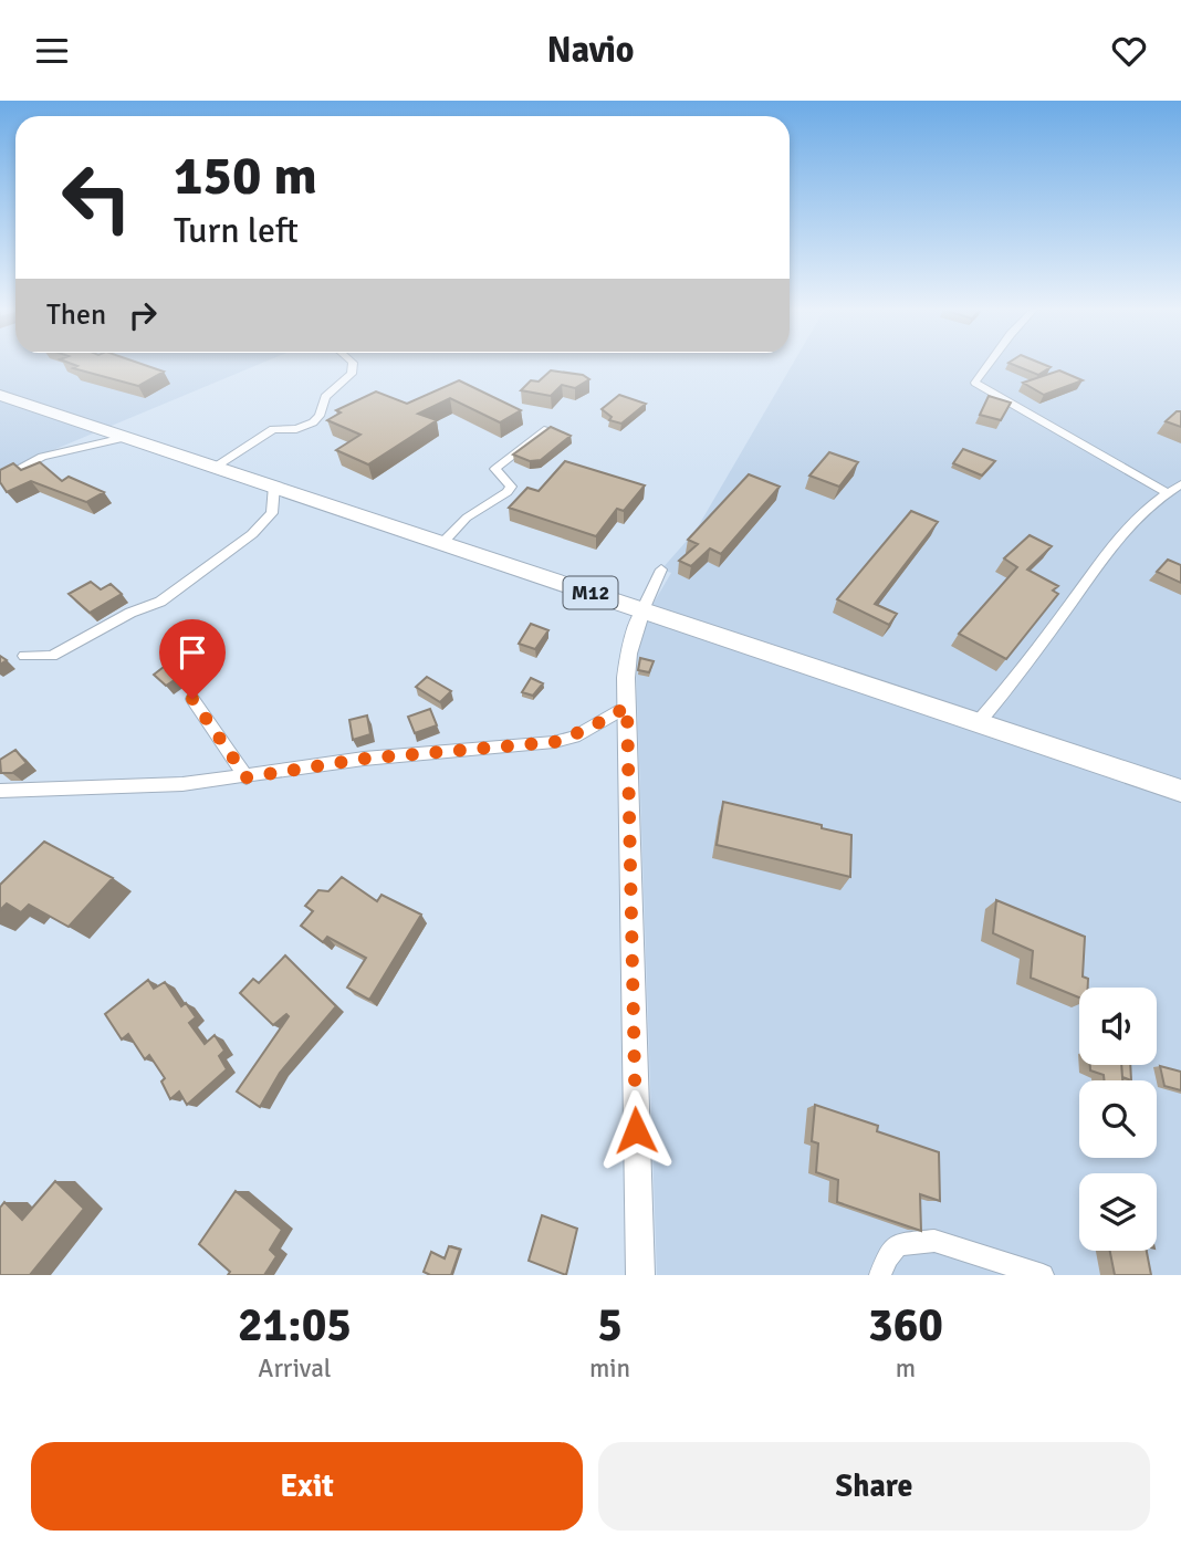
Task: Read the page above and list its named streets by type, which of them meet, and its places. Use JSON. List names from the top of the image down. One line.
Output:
{"streets":{"highway":["M12"]},"page":{"header":"Navio","turn":["150 m","Turn left"],"then":"Then","eta":["21:05","Arrival","5","min","360","m"],"buttons":["Exit","Share"]}}
